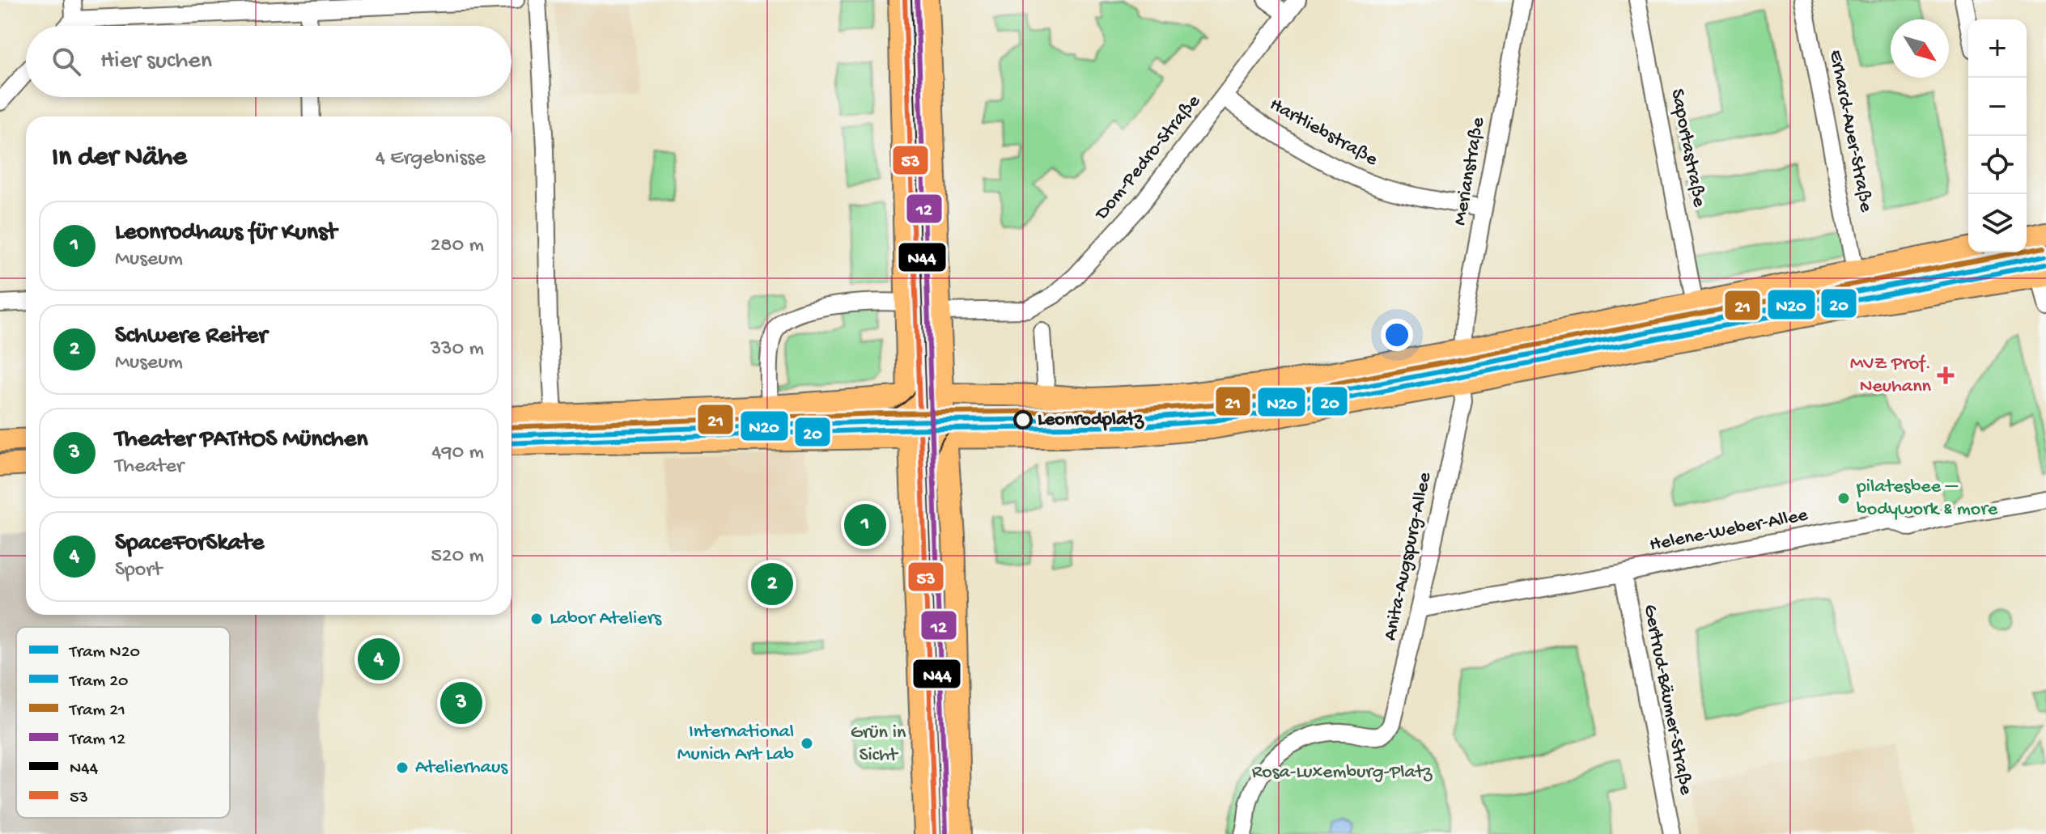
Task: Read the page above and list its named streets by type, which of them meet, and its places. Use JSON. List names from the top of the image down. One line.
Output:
{"streets":{"street":["Erhard-Auer-Straße","Hartliebstraße","Saportastraße","Dom-Pedro-Straße","Merianstraße","Helene-Weber-Allee","Anita-Augspurg-Allee","Gertrud-Bäumer-Straße"]},"crossings":[["Hartliebstraße","Dom-Pedro-Straße"],["Hartliebstraße","Merianstraße"],["Helene-Weber-Allee","Anita-Augspurg-Allee"],["Helene-Weber-Allee","Gertrud-Bäumer-Straße"]],"parks":["Grün in Sicht","Rosa-Luxemburg-Platz"],"places":{"health":["MVZ Prof. Neuhann"],"other":["Leonrodplatz","pilatesbee – bodywork & more","Labor Ateliers","International Munich Art Lab","Atelierhaus"]},"lines":["tram line 12","transit line N44","transit line 53","tram line 21","tram line N20","tram line 20"],"legend":["Tram N20","Tram 20","Tram 21","Tram 12","N44","53"],"north":"bottom right","page":{"map_buttons":["+","−"],"search":"Hier suchen","heading":["In der Nähe","4 Ergebnisse"],"list":[{"mark":"1","name":"Leonrodhaus für Kunst","note":"Museum","value":"280 m"},{"mark":"2","name":"Schwere Reiter","note":"Museum","value":"330 m"},{"mark":"3","name":"Theater PATHOS München","note":"Theater","value":"490 m"},{"mark":"4","name":"SpaceForSkate","note":"Sport","value":"520 m"}],"pins":["1","2","4","3"]}}
